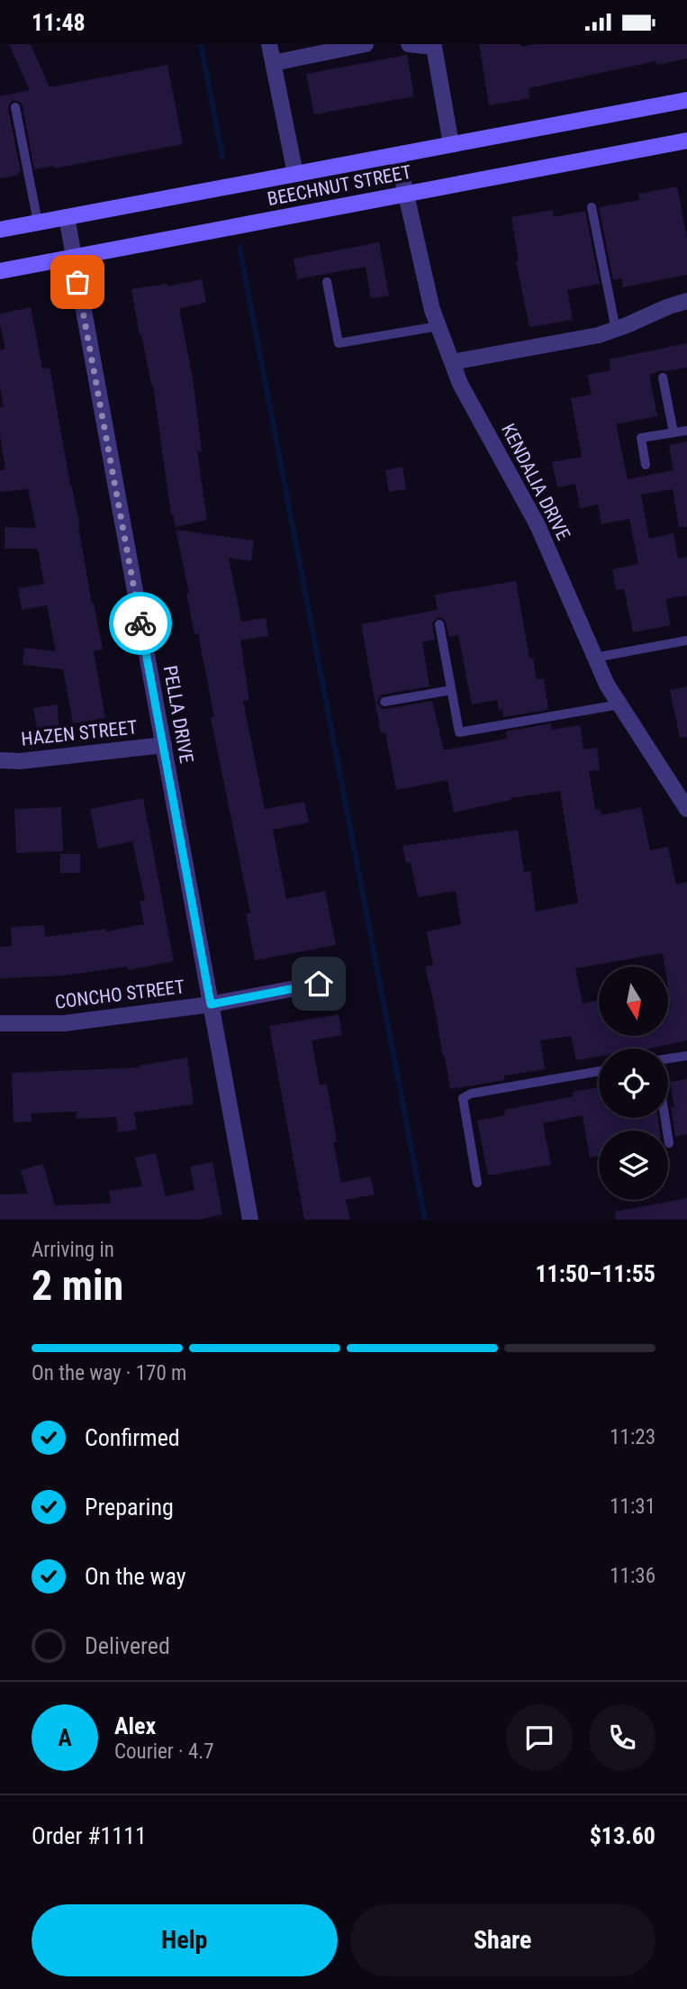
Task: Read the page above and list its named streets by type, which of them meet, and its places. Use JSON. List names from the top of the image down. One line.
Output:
{"streets":{"main road":["BEECHNUT STREET"],"street":["KENDALIA DRIVE","PELLA DRIVE","HAZEN STREET","CONCHO STREET"]},"crossings":[["BEECHNUT STREET","KENDALIA DRIVE"],["BEECHNUT STREET","PELLA DRIVE"],["PELLA DRIVE","HAZEN STREET"],["PELLA DRIVE","CONCHO STREET"]],"north":"bottom","page":{"status":"11:48","heading":["2 min","Arriving in","11:50–11:55"],"panel":["Alex","Courier · 4.7","Order #1111","$13.60"],"bar":"On the way · 170 m","list":[["Confirmed","11:23"],["Preparing","11:31"],["On the way","11:36"],"Delivered"],"round":"A","buttons":["Help","Share"]}}
